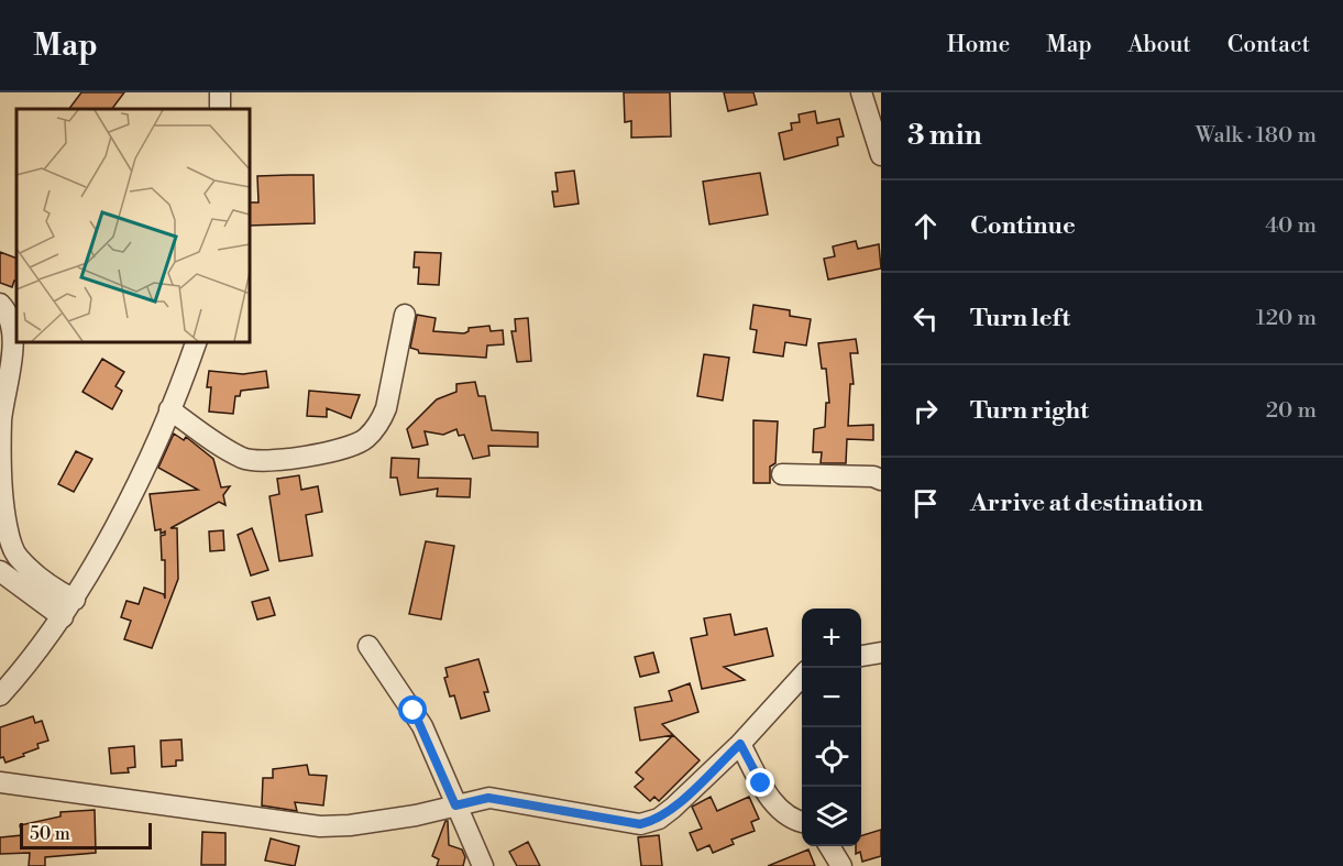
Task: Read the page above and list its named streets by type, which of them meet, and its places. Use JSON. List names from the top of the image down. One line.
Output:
{"scale_bar":"50 m","page":{"header":"Map","nav":["Home","Map","About","Contact"],"heading":["3 min","Walk · 180 m"],"list":[["Continue","40 m"],["Turn left","120 m"],["Turn right","20 m"],"Arrive at destination"],"map_buttons":["+","−"],"scale":"50 m"}}
